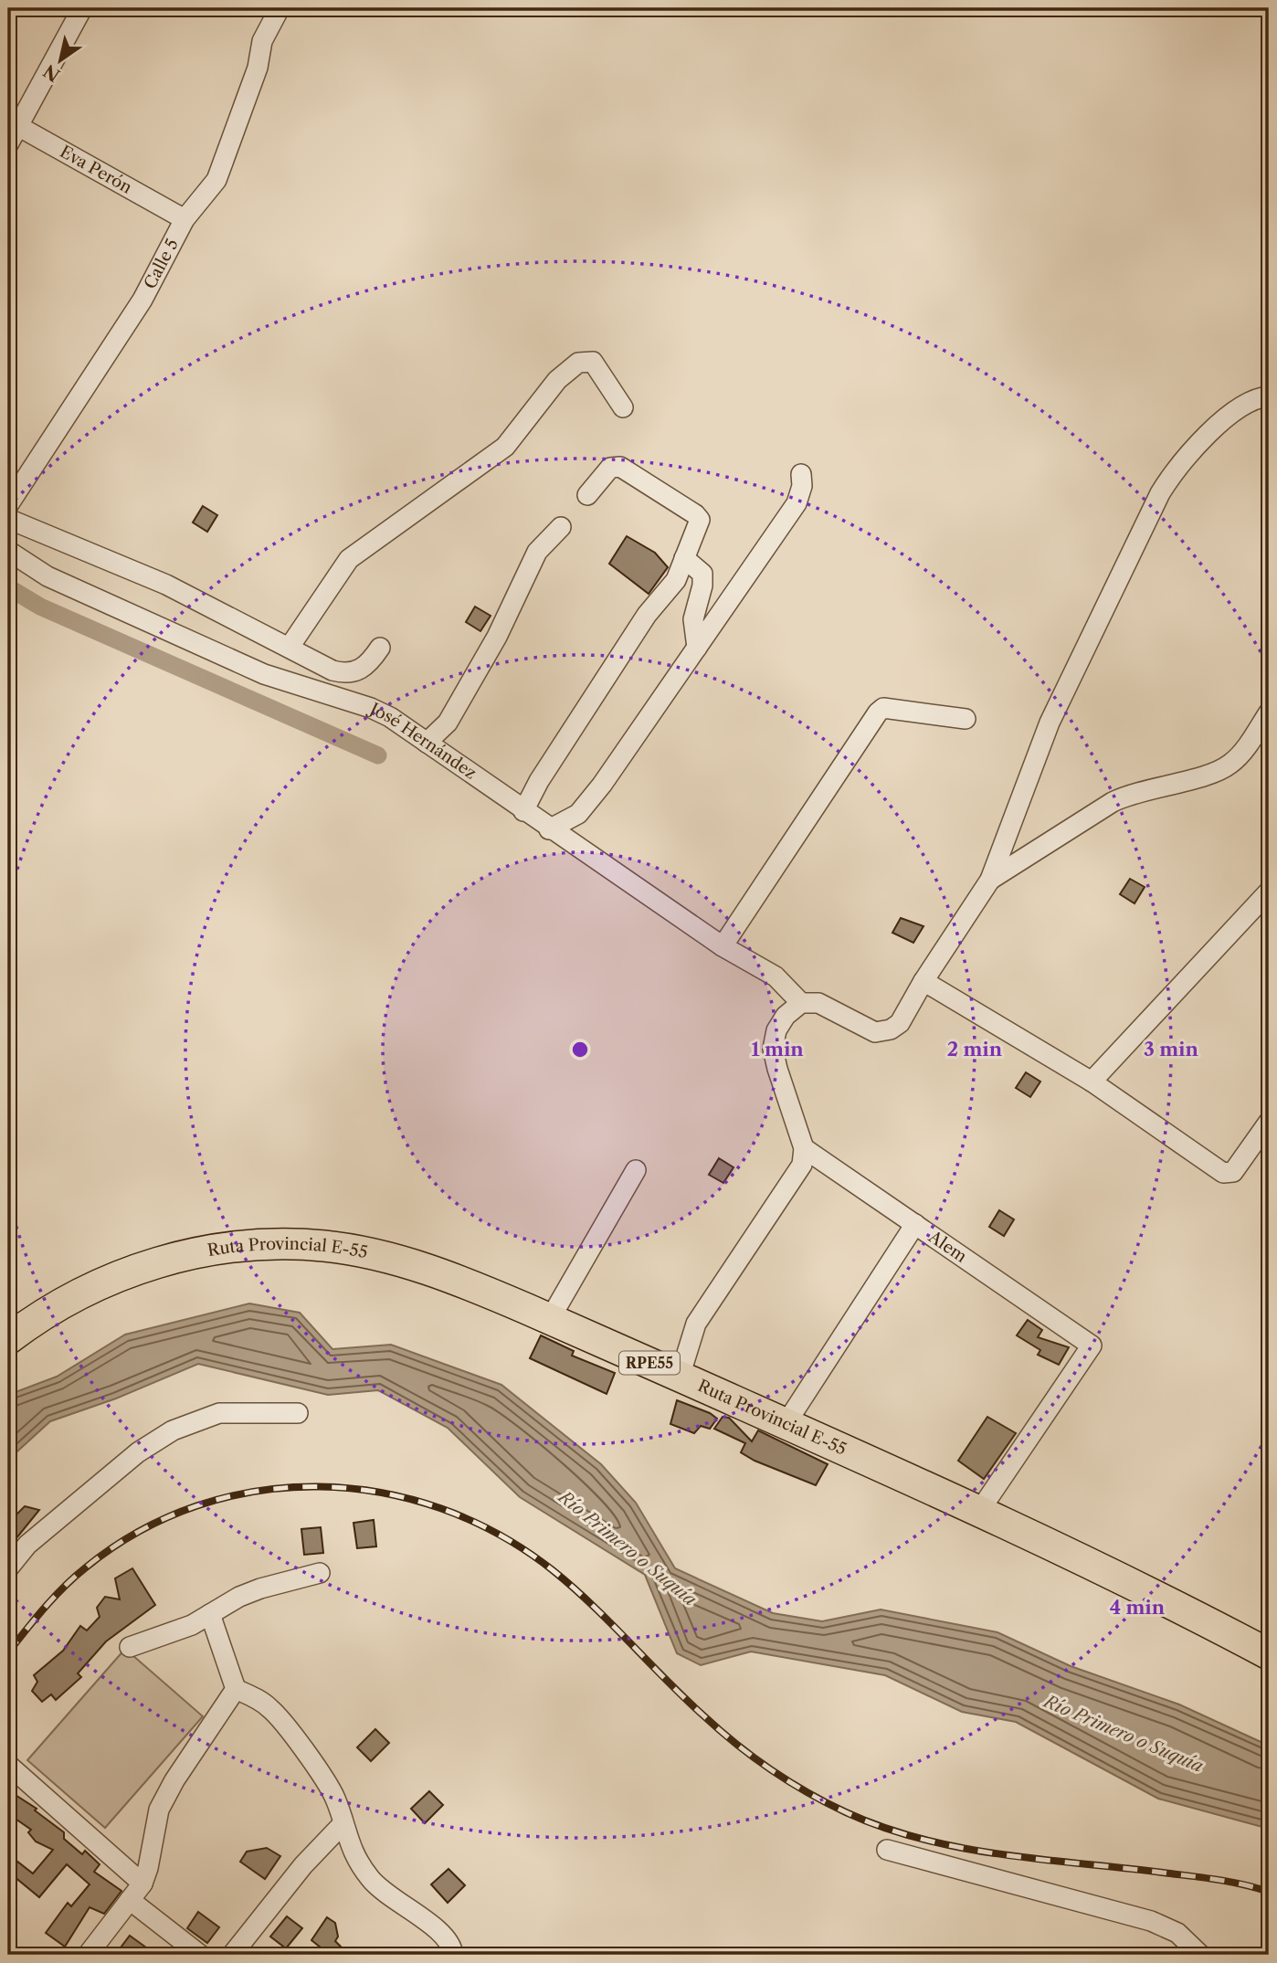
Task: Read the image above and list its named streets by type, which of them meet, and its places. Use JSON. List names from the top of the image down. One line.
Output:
{"streets":{"main road":["Ruta Provincial E-55","RPE55"],"street":["Eva Perón","Calle 5","José Hernández","Alem"]},"crossings":[["Eva Perón","Calle 5"],["Alem","Ruta Provincial E-55"]],"water":["Río Primero o Suquía"],"north":"bottom left","rings":["1 min","2 min","3 min","4 min"]}
